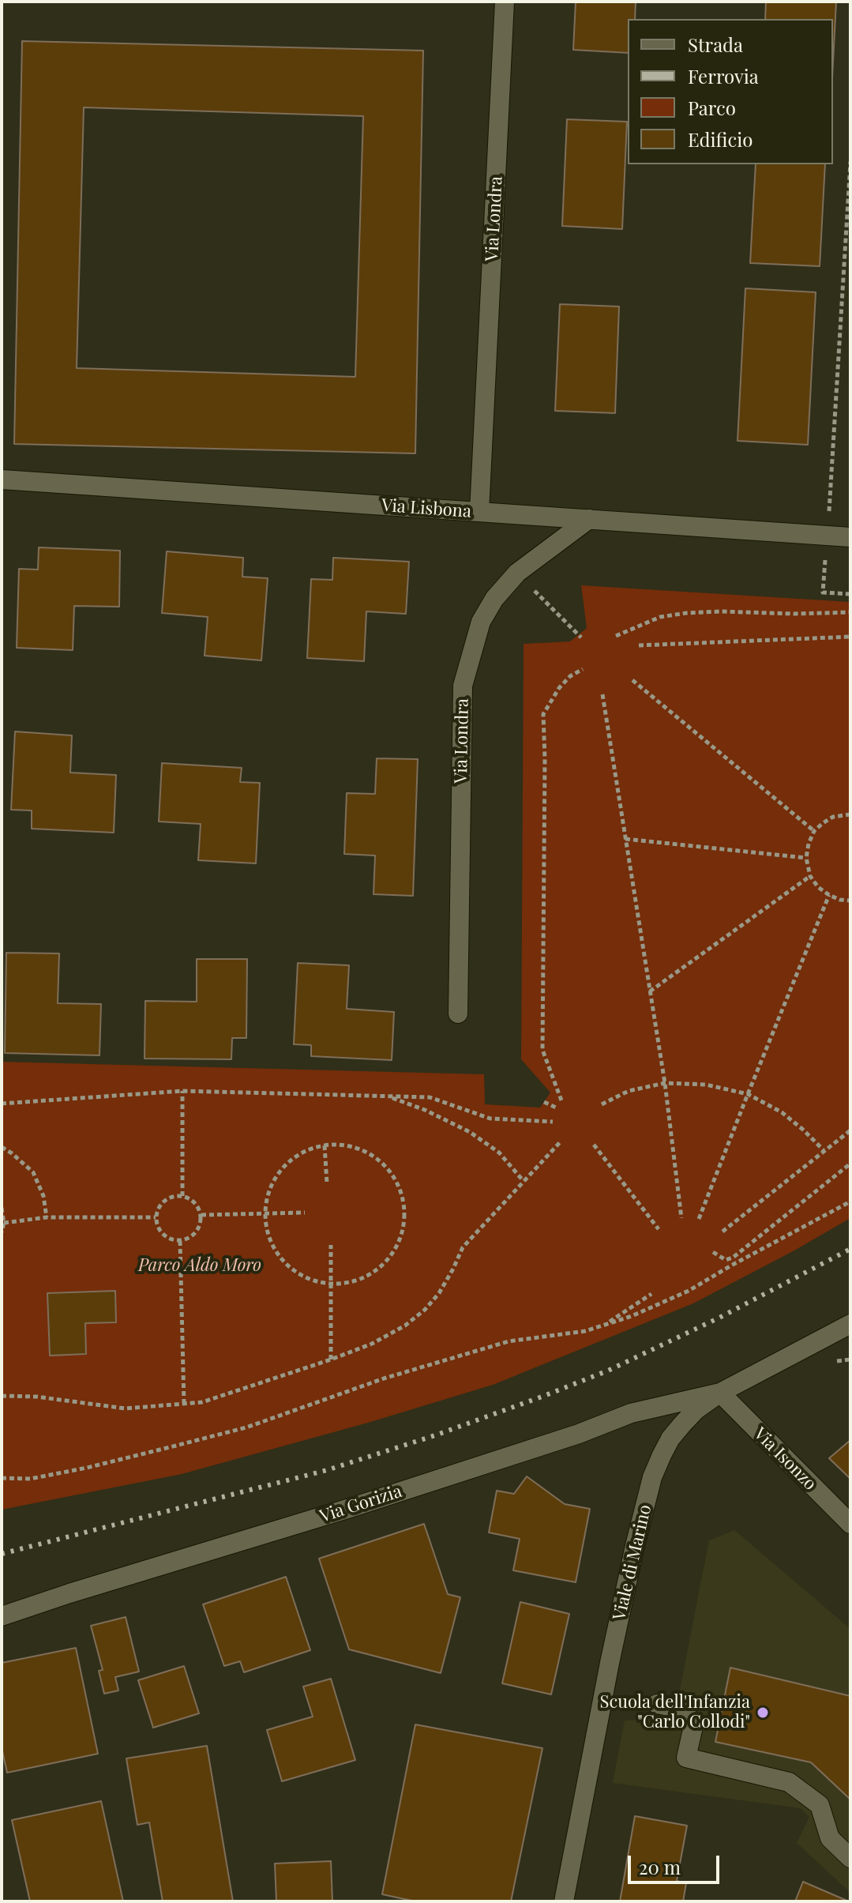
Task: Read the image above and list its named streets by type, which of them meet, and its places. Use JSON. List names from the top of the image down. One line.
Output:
{"streets":{"street":["Via Londra","Via Lisbona","Via Isonzo","Via Gorizia","Viale di Marino"]},"crossings":[["Via Londra","Via Lisbona"],["Via Isonzo","Via Gorizia"],["Via Isonzo","Viale di Marino"],["Via Gorizia","Viale di Marino"]],"parks":["Parco Aldo Moro"],"places":["Scuola dell'Infanzia \"Carlo Collodi\""],"legend":["Strada","Ferrovia","Parco","Edificio"],"scale_bar":"20 m"}
